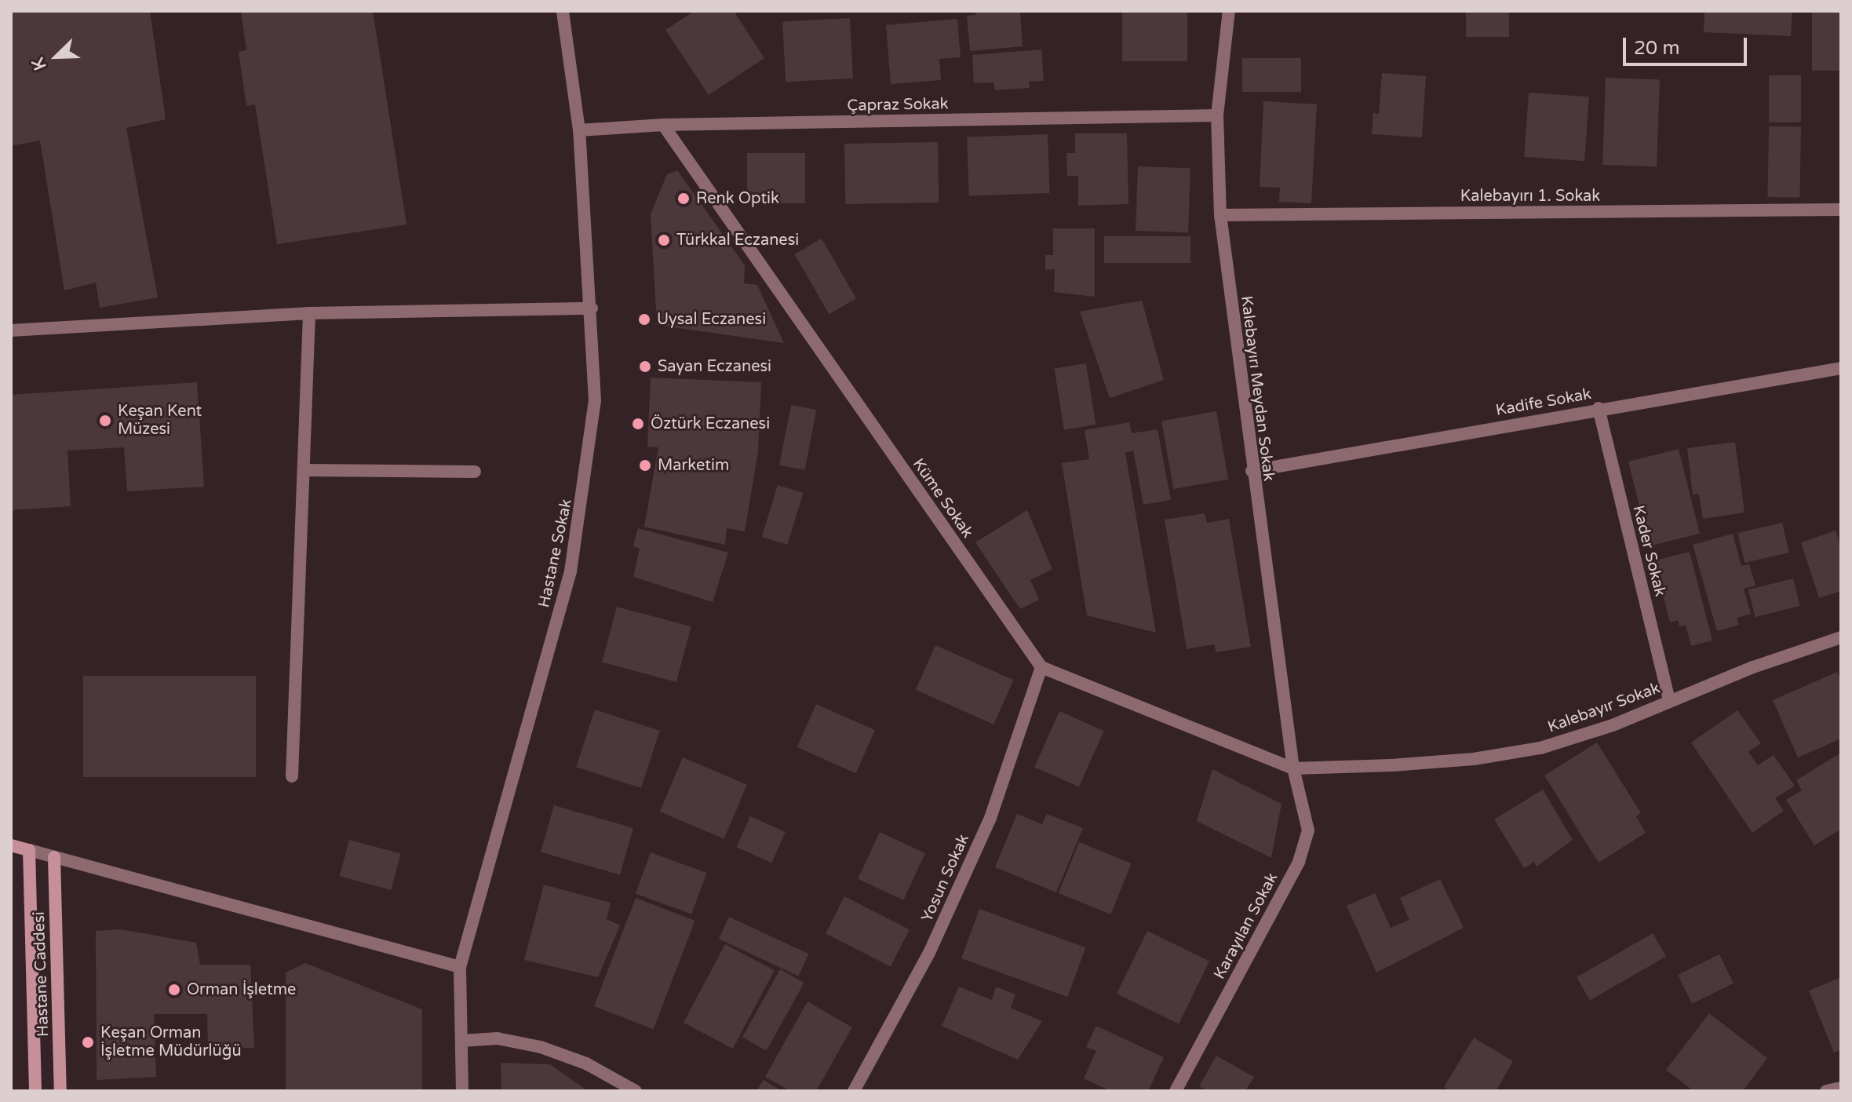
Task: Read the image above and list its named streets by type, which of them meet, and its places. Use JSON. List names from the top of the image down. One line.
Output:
{"streets":{"main road":["Hastane Caddesi"],"street":["Çapraz Sokak","Kalebayırı 1. Sokak","Kalebayırı Meydan Sokak","Kadife Sokak","Küme Sokak","Kader Sokak","Hastane Sokak","Kalebayır Sokak","Yosun Sokak","Karayılan Sokak"]},"crossings":[["Çapraz Sokak","Kalebayırı Meydan Sokak"],["Çapraz Sokak","Küme Sokak"],["Çapraz Sokak","Hastane Sokak"],["Kalebayırı 1. Sokak","Kalebayırı Meydan Sokak"],["Kalebayırı Meydan Sokak","Kadife Sokak"],["Kalebayırı Meydan Sokak","Kalebayır Sokak"],["Kalebayırı Meydan Sokak","Karayılan Sokak"],["Kadife Sokak","Kader Sokak"],["Küme Sokak","Yosun Sokak"],["Kader Sokak","Kalebayır Sokak"],["Kalebayır Sokak","Karayılan Sokak"]],"places":["Renk Optik","Türkkal Eczanesi","Uysal Eczanesi","Sayan Eczanesi","Keşan Kent Müzesi","Öztürk Eczanesi","Marketim","Orman İşletme","Keşan Orman İşletme Müdürlüğü"],"scale_bar":"20 m","north":"bottom left"}
